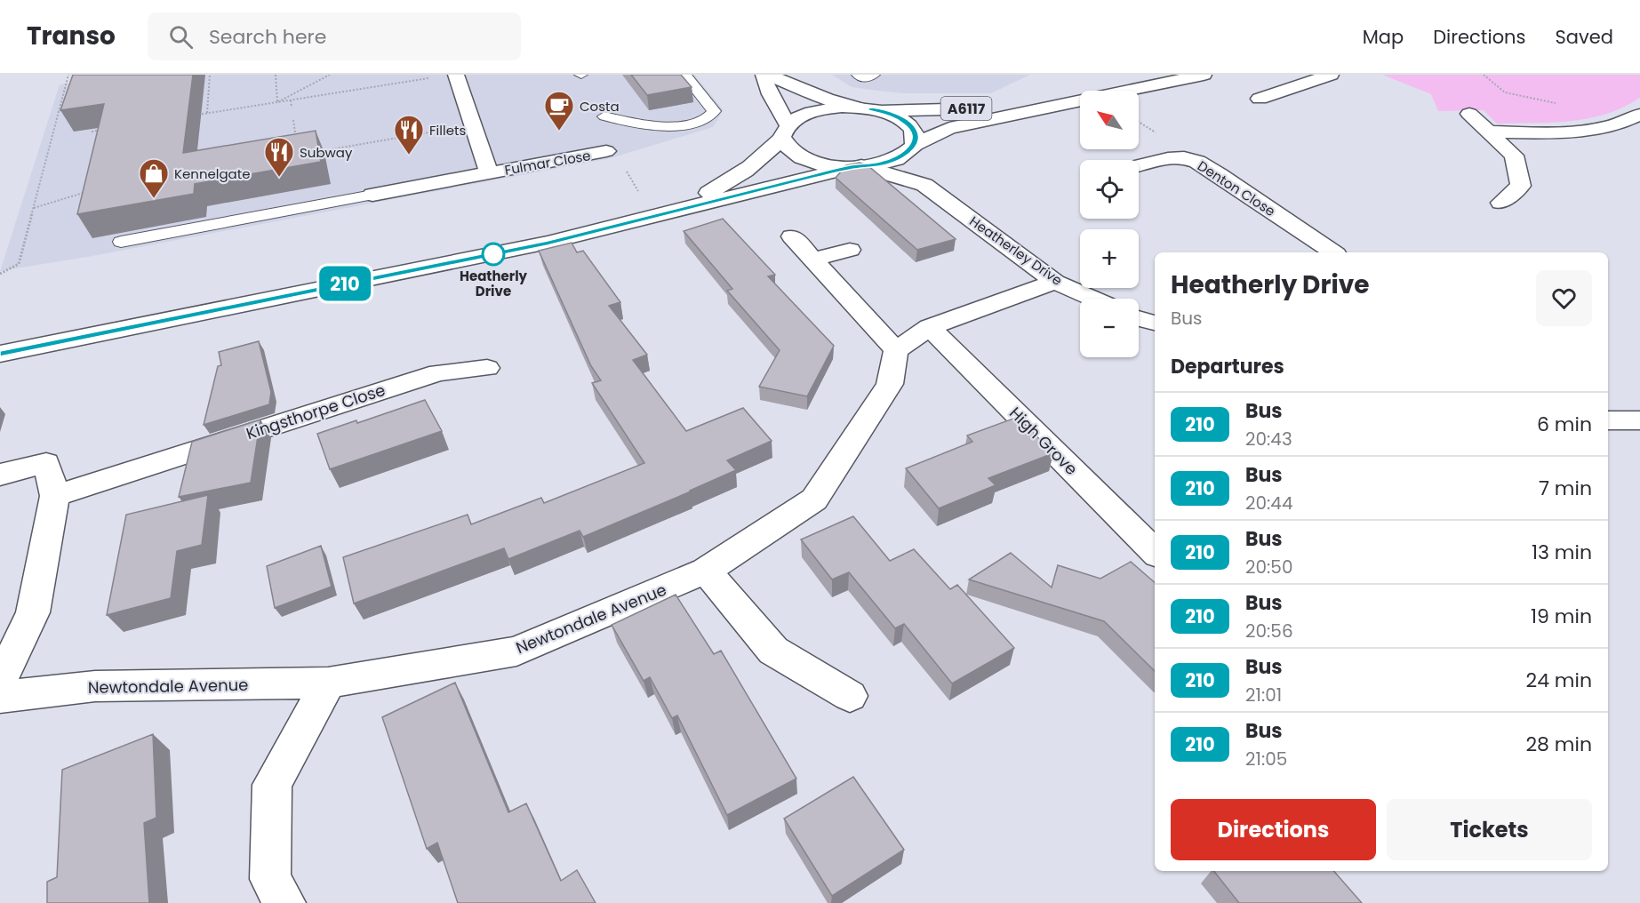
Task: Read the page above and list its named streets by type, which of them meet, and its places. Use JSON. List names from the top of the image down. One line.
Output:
{"streets":{"street":["A6117","Fulmar Close","Denton Close","Heatherley Drive","Kingsthorpe Close","High Grove","Newtondale Avenue"]},"crossings":[["A6117","Heatherley Drive"]],"places":{"cafe":["Costa"],"restaurant":["Fillets","Subway"],"shop":["Kennelgate"],"other":["Heatherly Drive"]},"lines":["bus line 210"],"north":"top left","page":{"header":"Transo","search":"Search here","nav":["Map","Directions","Saved"],"on_map":"210","map_buttons":["+","−"],"heading":[["Heatherly Drive","Bus"],"Departures"],"list":[{"mark":"210","name":"Bus","note":"20:43","value":"6 min"},{"mark":"210","name":"Bus","note":"20:44","value":"7 min"},{"mark":"210","name":"Bus","note":"20:50","value":"13 min"},{"mark":"210","name":"Bus","note":"20:56","value":"19 min"},{"mark":"210","name":"Bus","note":"21:01","value":"24 min"},{"mark":"210","name":"Bus","note":"21:05","value":"28 min"}],"buttons":["Directions","Tickets"]}}
